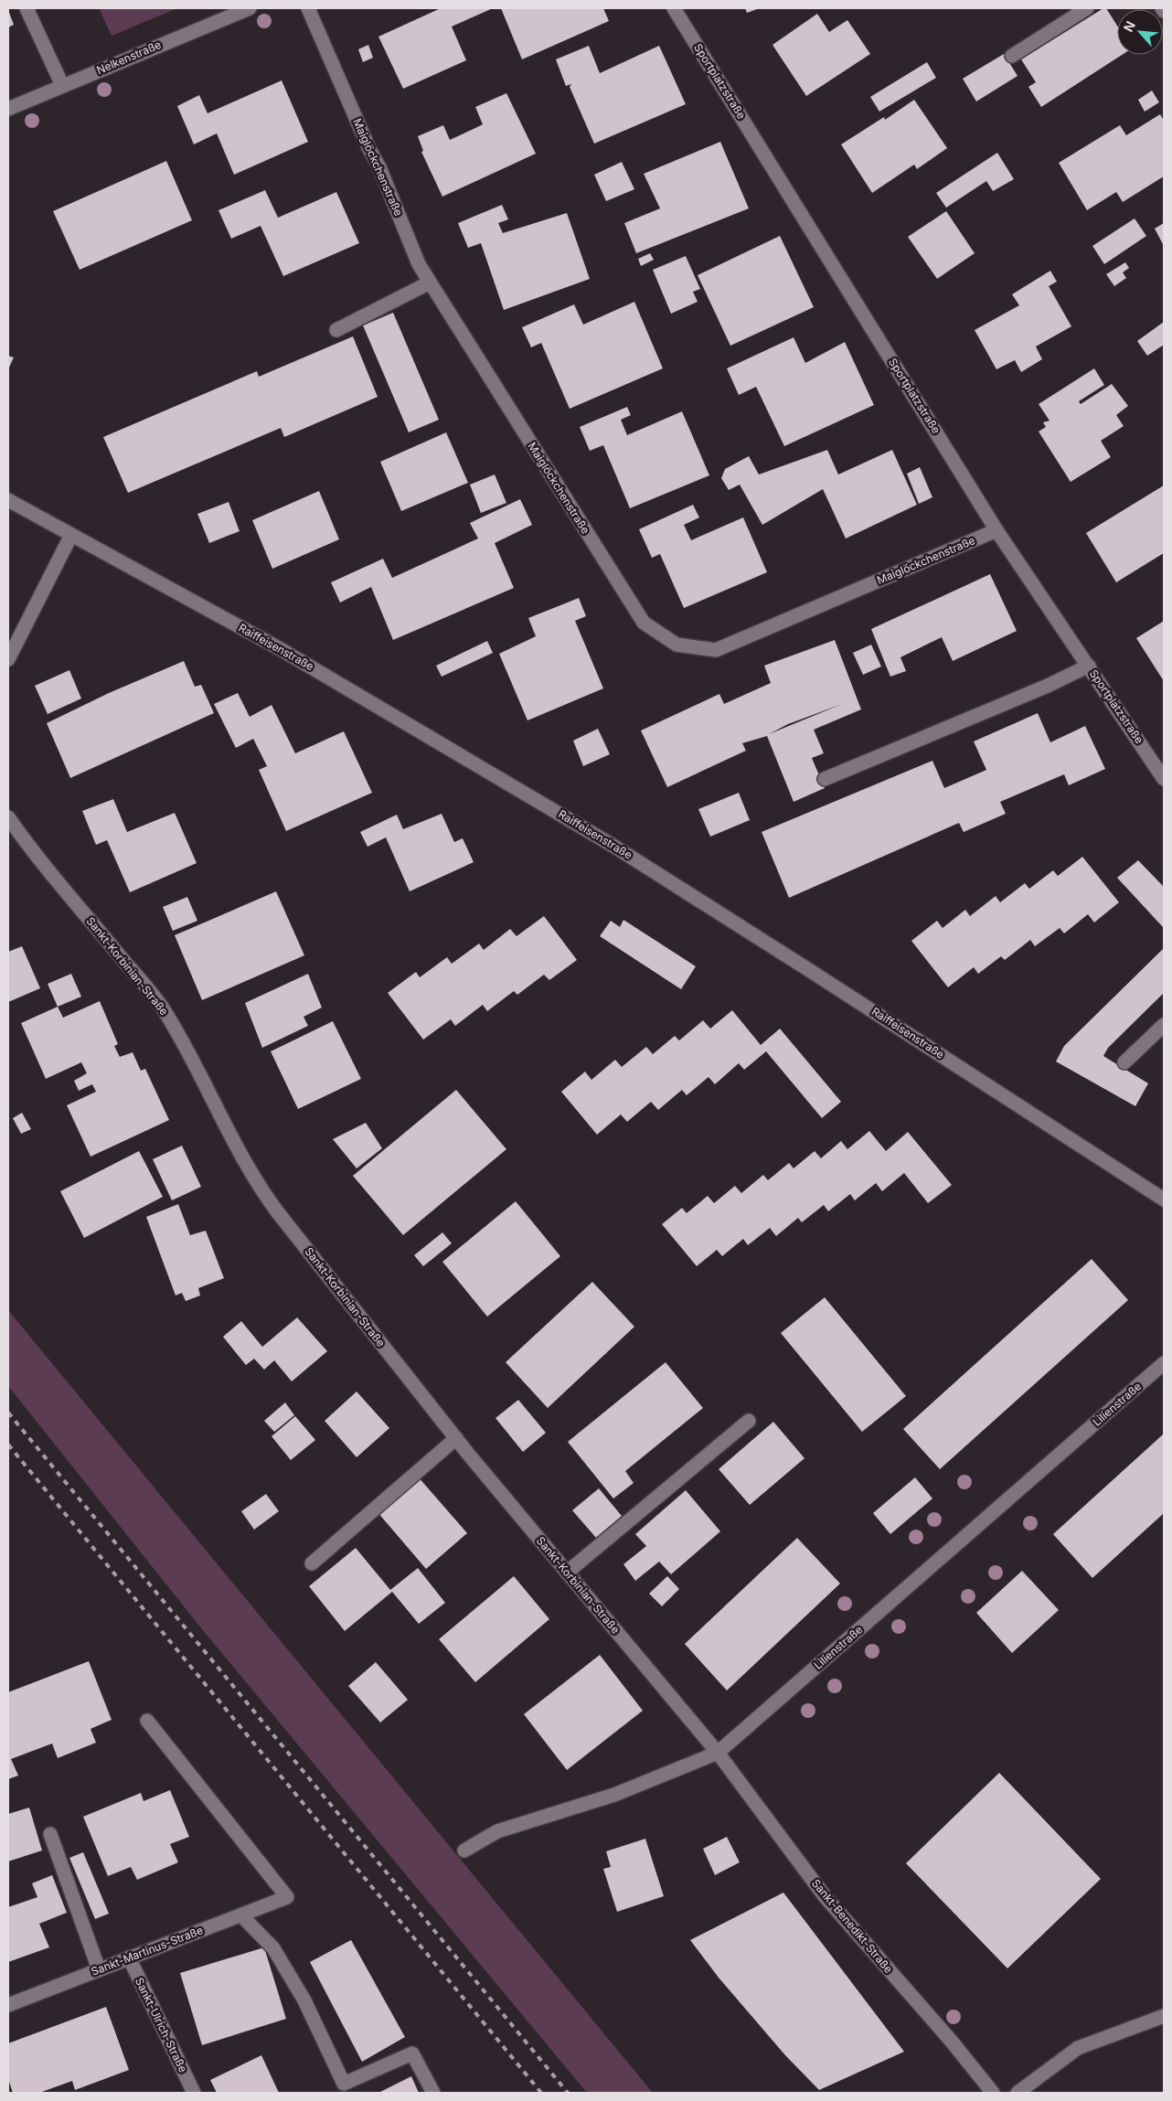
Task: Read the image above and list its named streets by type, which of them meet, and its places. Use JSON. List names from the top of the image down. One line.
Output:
{"streets":{"street":["Nelkenstraße","Sportplatzstraße","Maiglöckchenstraße","Raiffeisenstraße","Sankt-Korbinian-Straße","Lilienstraße","Sankt-Benedikt-Straße","Sankt-Martinus-Straße","Sankt-Ulrich-Straße"]},"crossings":[["Sportplatzstraße","Maiglöckchenstraße"],["Sankt-Korbinian-Straße","Lilienstraße"],["Sankt-Korbinian-Straße","Sankt-Benedikt-Straße"],["Lilienstraße","Sankt-Benedikt-Straße"],["Sankt-Martinus-Straße","Sankt-Ulrich-Straße"]],"north":"top left"}
